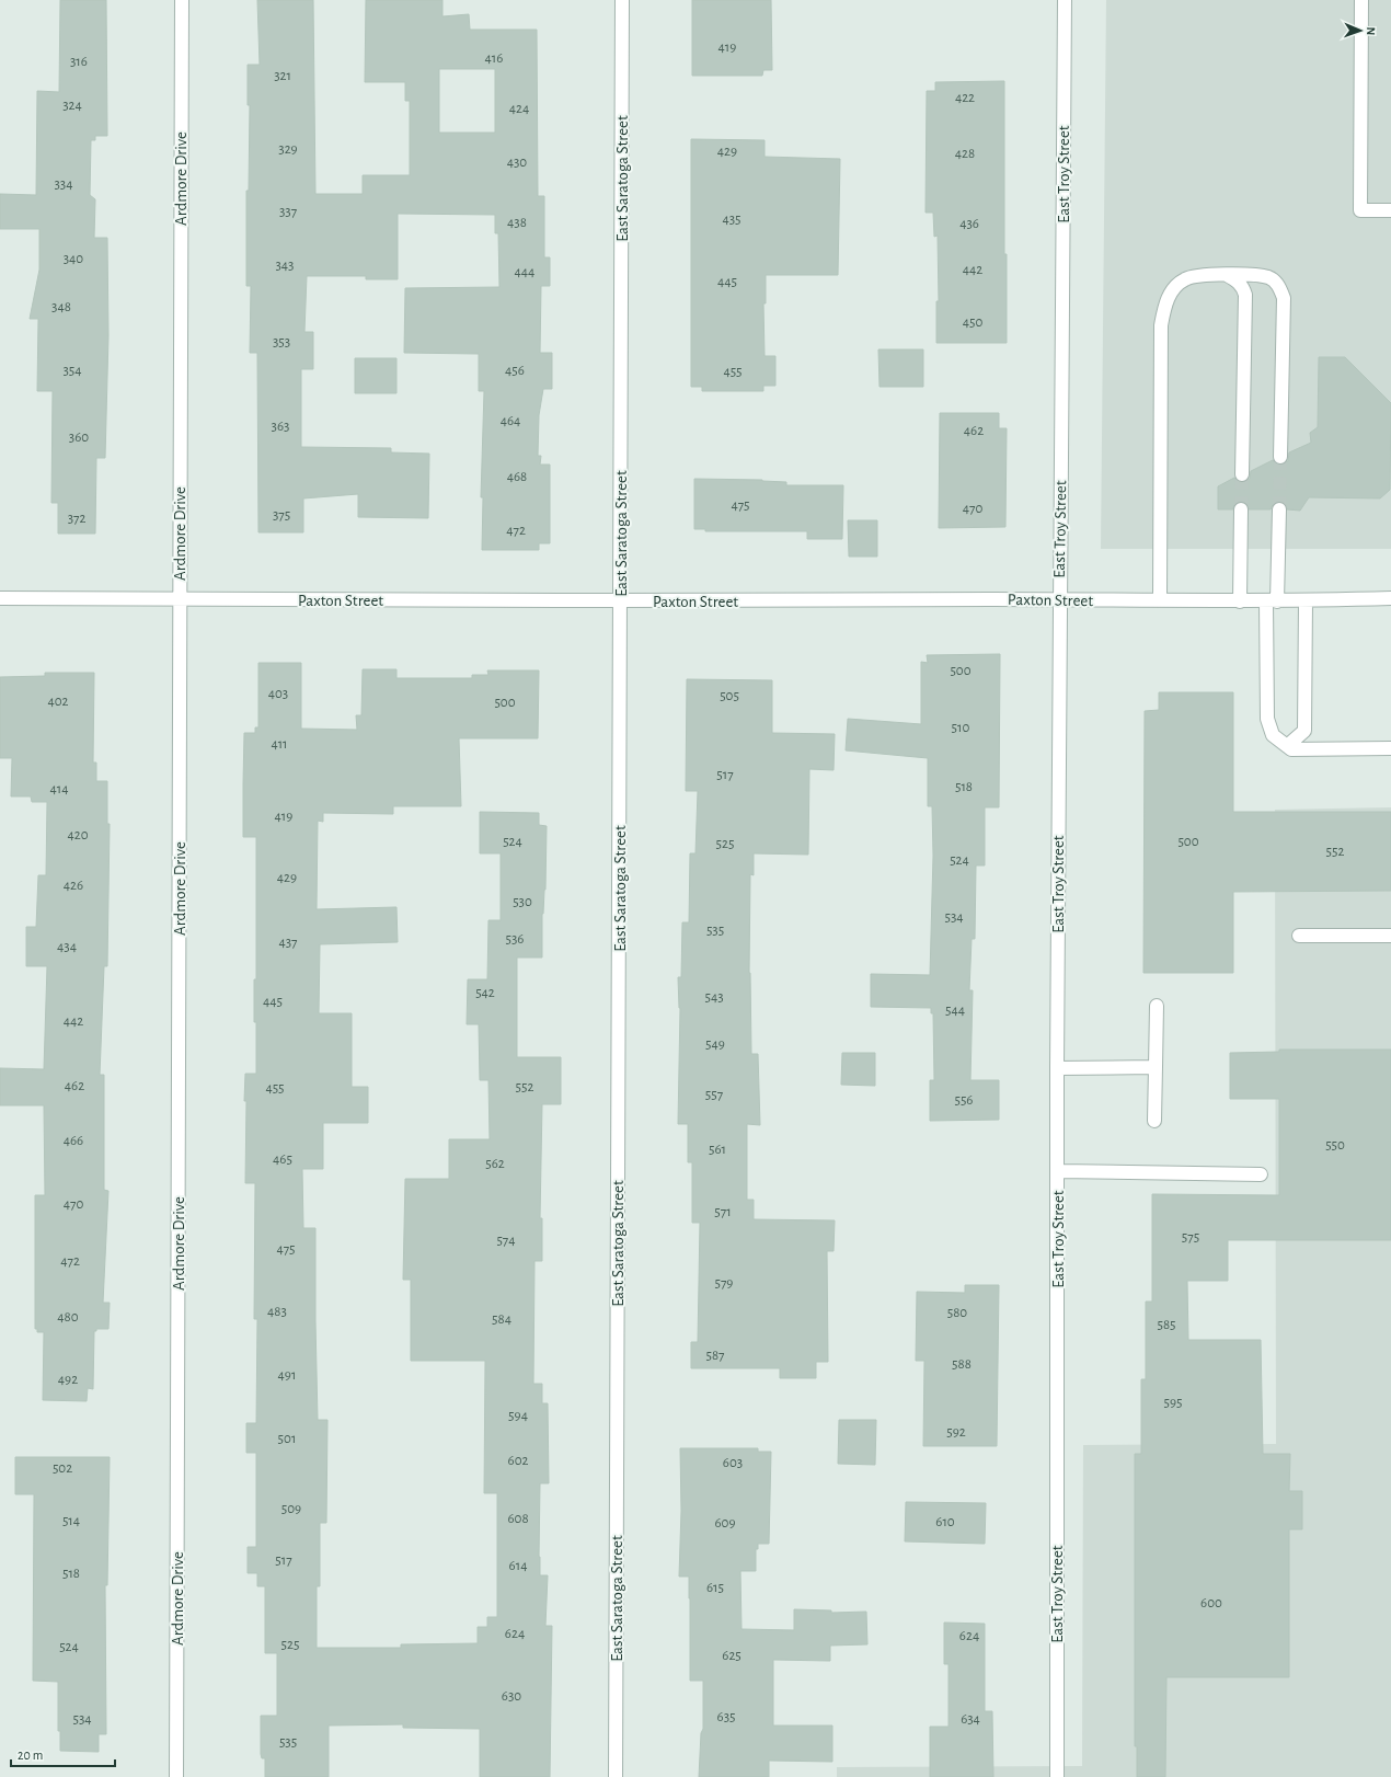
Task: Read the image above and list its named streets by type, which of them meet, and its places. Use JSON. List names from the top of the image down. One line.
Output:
{"streets":{"street":["East Troy Street","Ardmore Drive","East Saratoga Street","Paxton Street"]},"crossings":[["East Troy Street","Paxton Street"],["Ardmore Drive","Paxton Street"],["East Saratoga Street","Paxton Street"]],"house_numbers":["419","416","316","321","422","324","424","329","429","428","430","334","337","435","438","436","340","343","442","444","445","348","450","353","354","456","455","464","363","462","360","468","475","470","375","372","472","500","403","505","402","500","510","411","517","518","414","419","420","524","500","525","552","524","429","426","530","534","535","536","437","434","542","543","445","544","442","549","462","552","455","557","556","466","550","561","465","562","470","571","575","574","475","472","579","483","580","480","584","585","587","588","491","492","595","594","592","501","602","603","502","509","608","514","610","609","517","614","518","615","600","624","624","525","524","625","630","635","534","634","535"],"scale_bar":"20 m","north":"right"}
